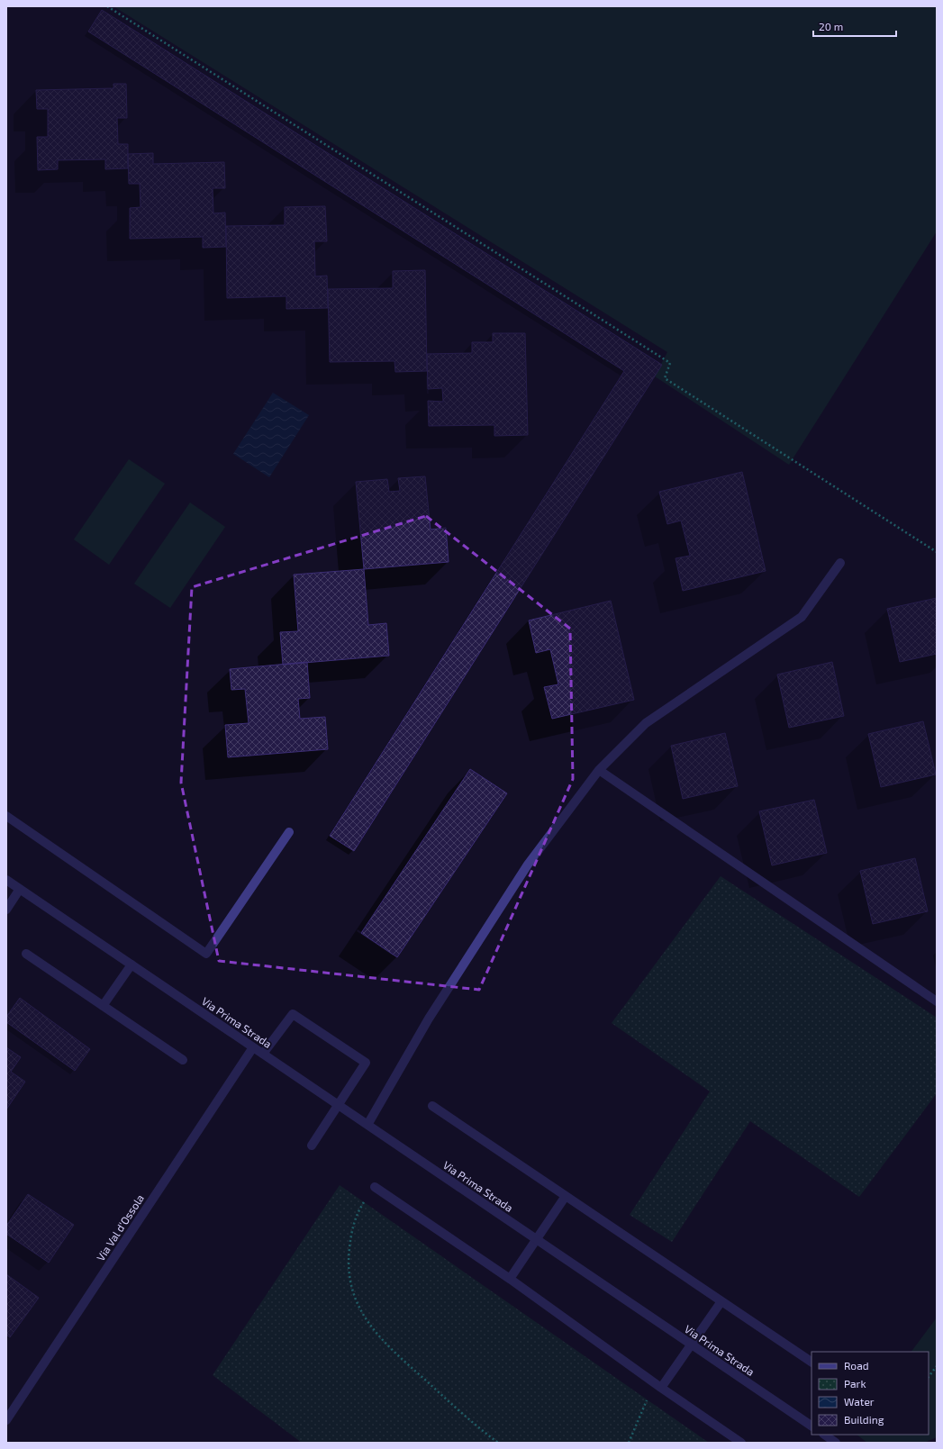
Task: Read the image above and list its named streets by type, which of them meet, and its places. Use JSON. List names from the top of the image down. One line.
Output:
{"streets":{"street":["Via Prima Strada","Via Val d'Ossola"]},"crossings":[["Via Prima Strada","Via Val d'Ossola"]],"legend":["Road","Park","Water","Building"],"scale_bar":"20 m"}
